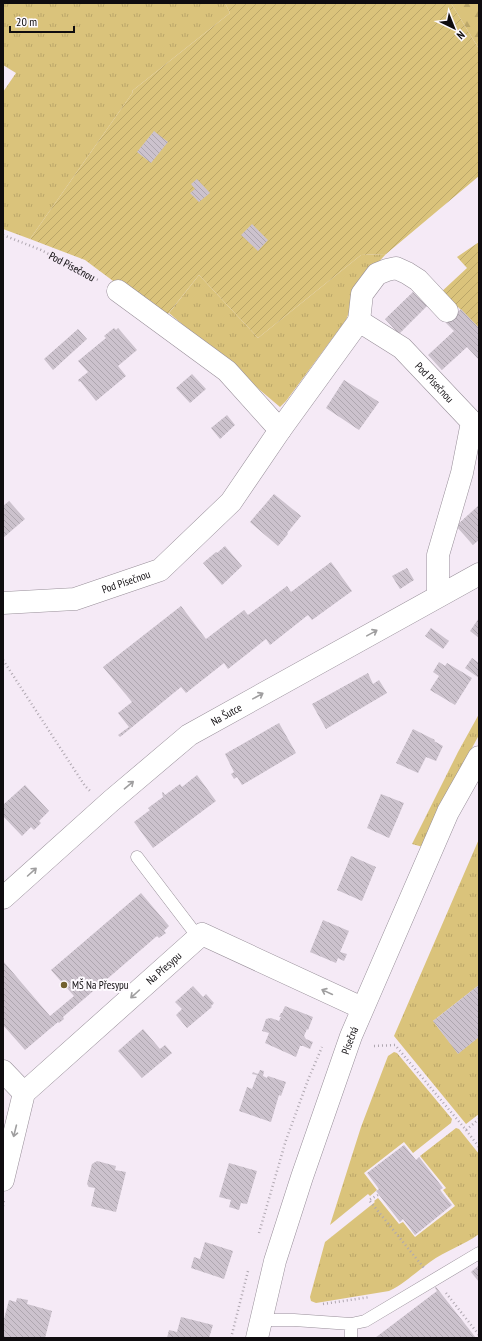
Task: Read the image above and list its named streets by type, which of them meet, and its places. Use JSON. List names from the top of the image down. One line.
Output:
{"streets":{"street":["Pod Písečnou","Na Šutce","Na Přesypu","Písečná"]},"crossings":[["Pod Písečnou","Na Šutce"]],"one_way":["Na Šutce","Na Přesypu"],"places":["MŠ Na Přesypu"],"scale_bar":"20 m","north":"bottom right"}
